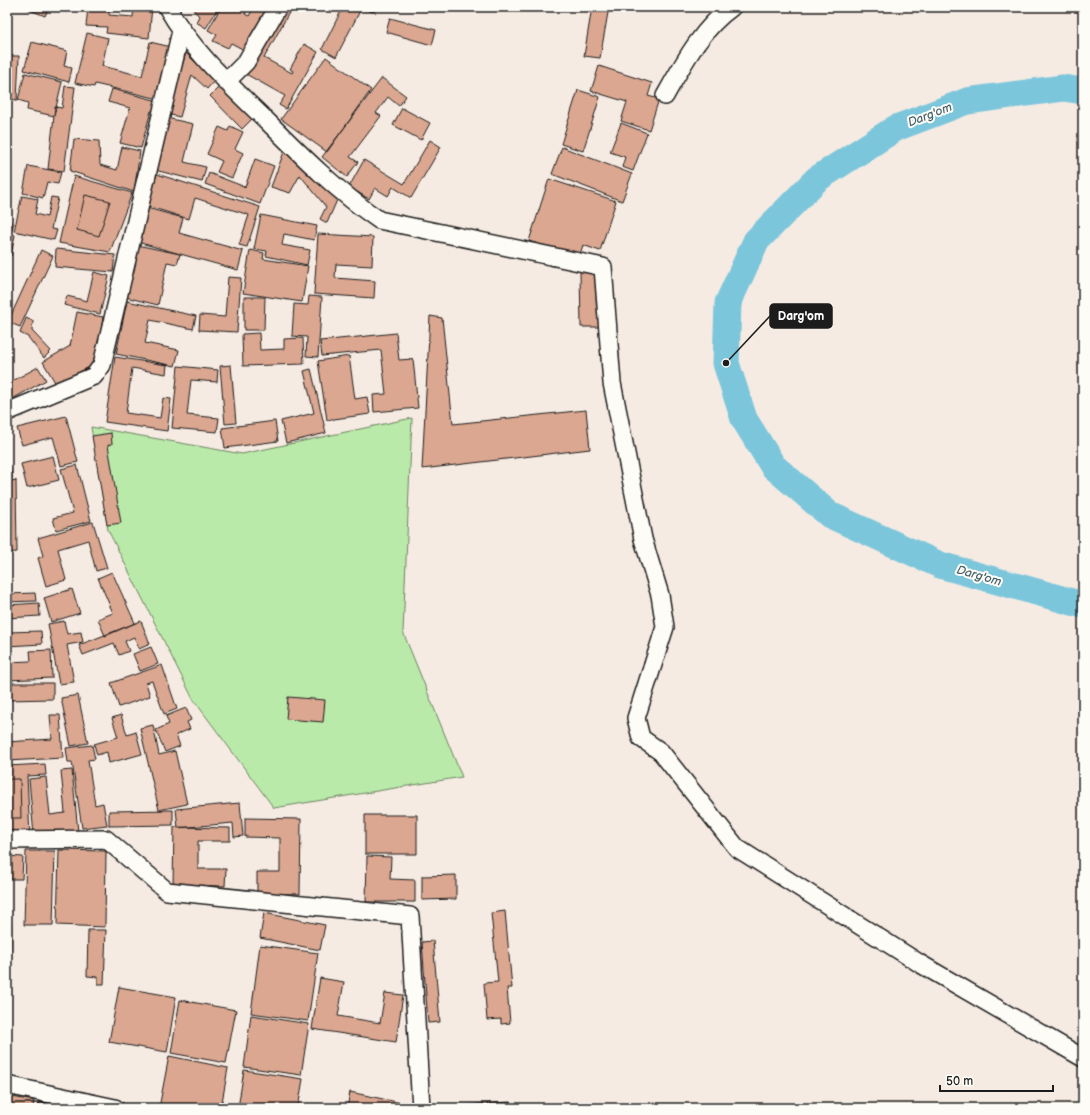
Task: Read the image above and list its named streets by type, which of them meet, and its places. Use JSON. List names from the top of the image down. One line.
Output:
{"water":["Darg'om"],"places":["Darg'om"],"scale_bar":"50 m"}
